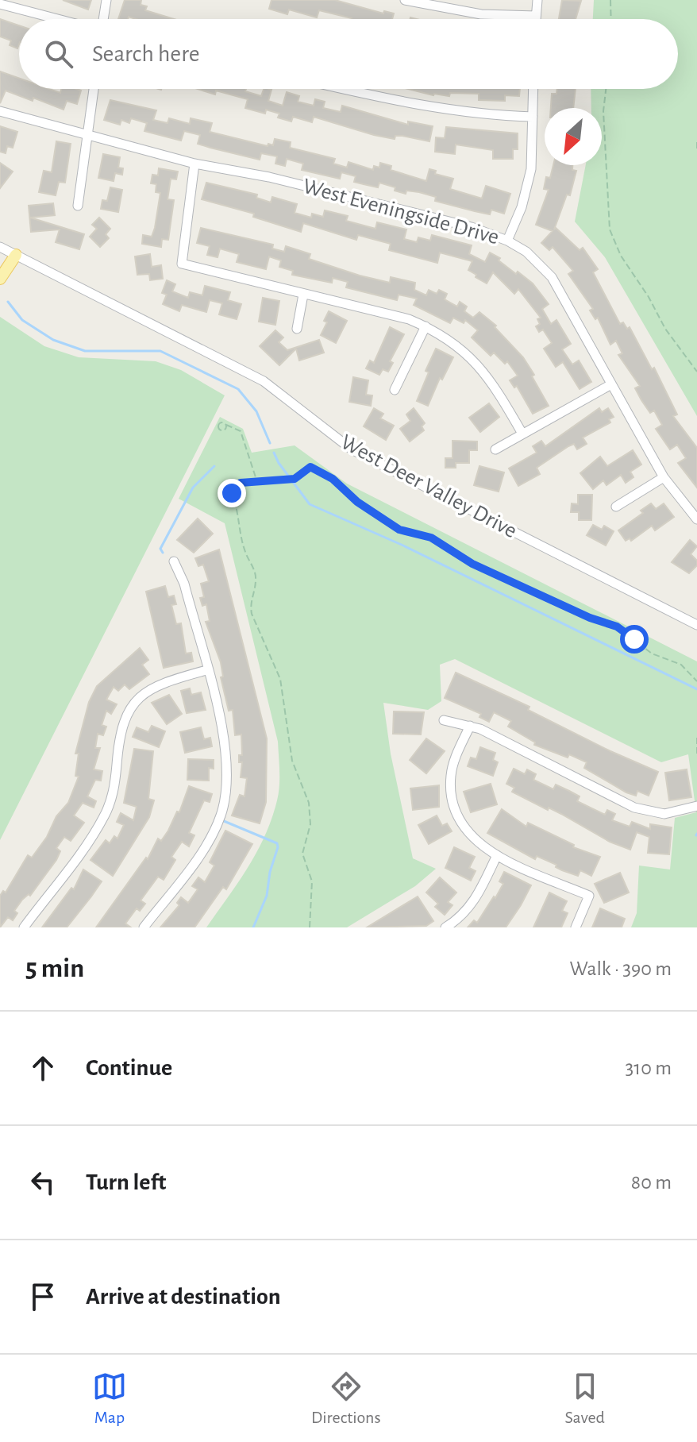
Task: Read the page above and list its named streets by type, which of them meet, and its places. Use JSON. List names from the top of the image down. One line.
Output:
{"streets":{"street":["West Eveningside Drive","West Deer Valley Drive"]},"north":"bottom left","page":{"search":"Search here","heading":["5 min","Walk · 390 m"],"list":[["Continue","310 m"],["Turn left","80 m"],"Arrive at destination"],"nav":["Map","Directions","Saved"]}}
